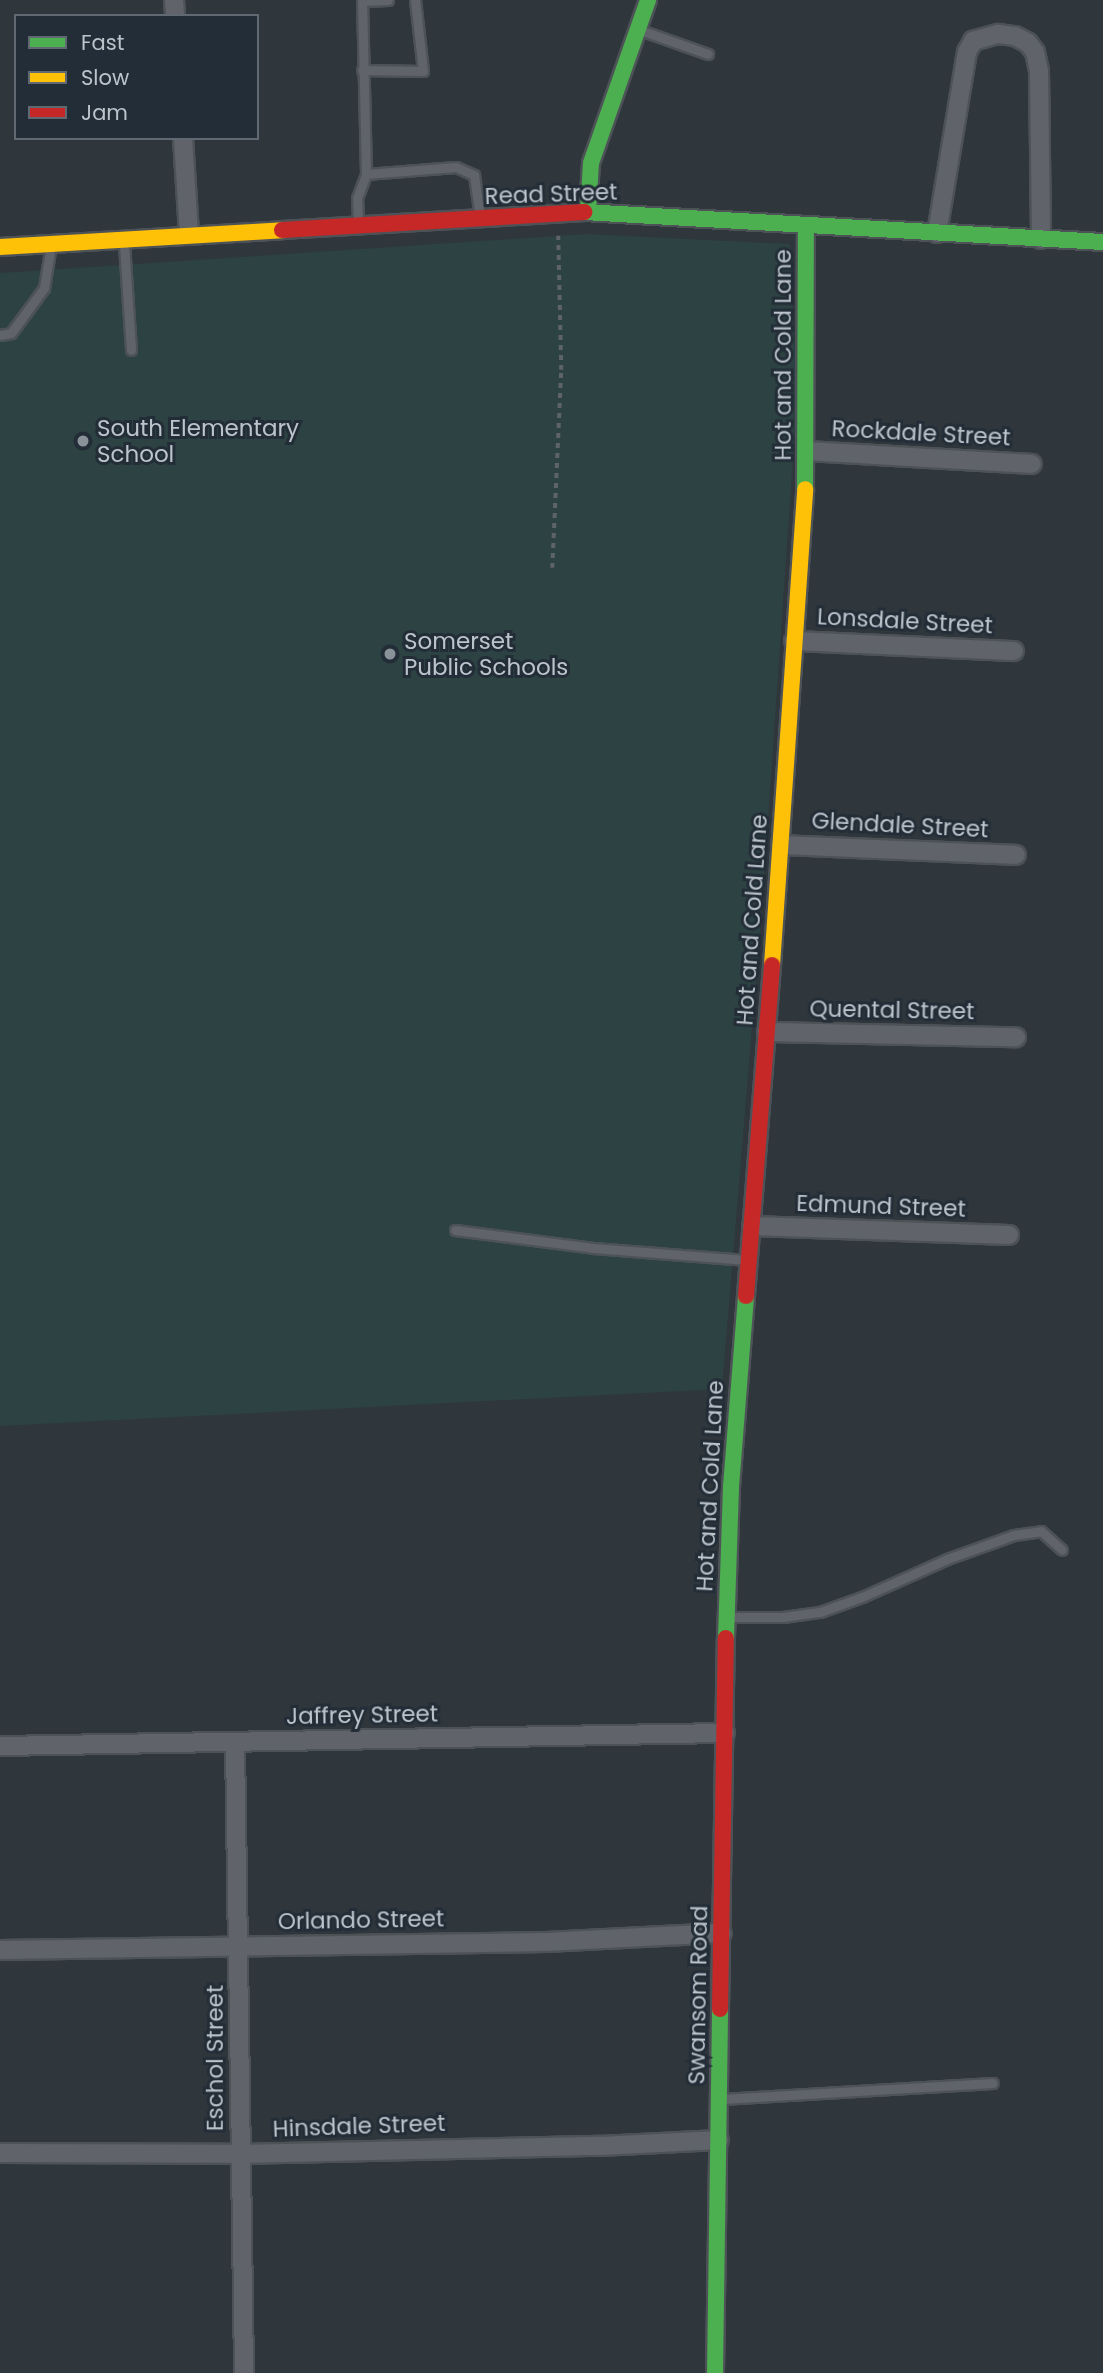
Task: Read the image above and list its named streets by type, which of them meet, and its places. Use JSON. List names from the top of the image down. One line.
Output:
{"streets":{"street":["Read Street","Hot and Cold Lane","Rockdale Street","Lonsdale Street","Glendale Street","Quental Street","Edmund Street","Jaffrey Street","Orlando Street","Swansom Road","Eschol Street","Hinsdale Street"]},"crossings":[["Read Street","Hot and Cold Lane"],["Hot and Cold Lane","Rockdale Street"],["Hot and Cold Lane","Lonsdale Street"],["Hot and Cold Lane","Glendale Street"],["Hot and Cold Lane","Quental Street"],["Hot and Cold Lane","Edmund Street"],["Hot and Cold Lane","Swansom Road"],["Jaffrey Street","Swansom Road"],["Jaffrey Street","Eschol Street"],["Orlando Street","Swansom Road"],["Orlando Street","Eschol Street"],["Swansom Road","Hinsdale Street"],["Eschol Street","Hinsdale Street"]],"places":["South Elementary School","Somerset Public Schools"],"legend":["Fast","Slow","Jam"]}
